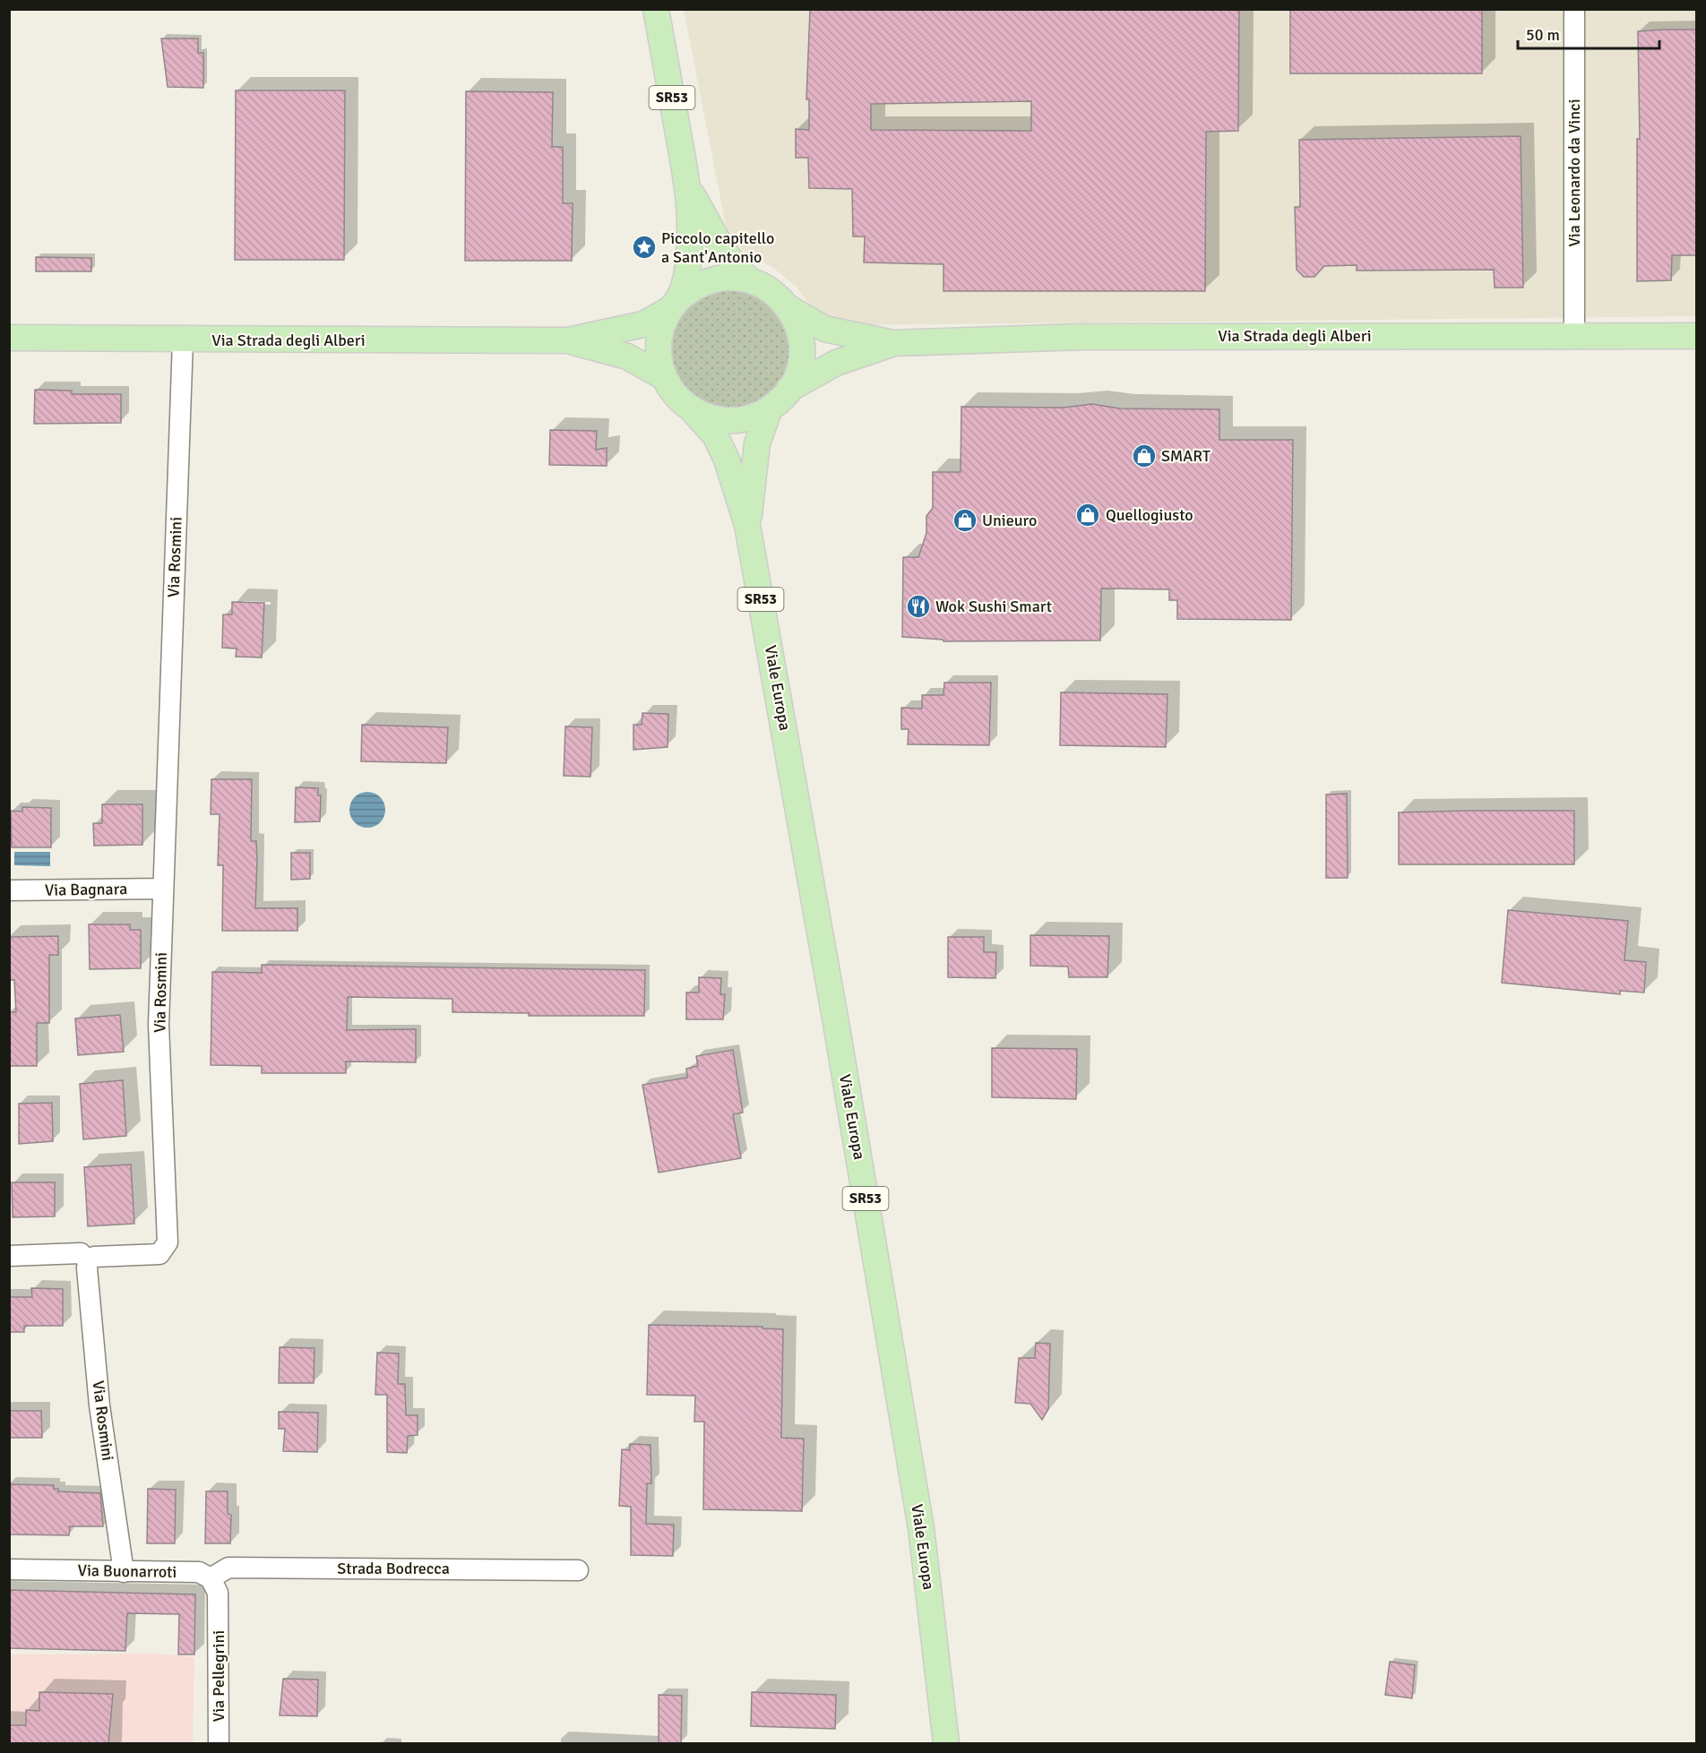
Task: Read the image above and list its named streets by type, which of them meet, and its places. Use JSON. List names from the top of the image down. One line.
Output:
{"streets":{"main road":["SR53","Via Strada degli Alberi","Viale Europa"],"street":["Via Leonardo da Vinci","Via Rosmini","Via Bagnara","Strada Bodrecca","Via Buonarroti","Via Pellegrini"]},"crossings":[["Via Leonardo da Vinci","Via Strada degli Alberi"],["Via Strada degli Alberi","Via Rosmini"],["Via Strada degli Alberi","Viale Europa"],["Via Rosmini","Via Bagnara"],["Via Rosmini","Via Buonarroti"],["Strada Bodrecca","Via Buonarroti"],["Strada Bodrecca","Via Pellegrini"],["Via Buonarroti","Via Pellegrini"]],"places":{"place":["Piccolo capitello a Sant'Antonio"],"shop":["SMART","Quellogiusto","Unieuro"],"restaurant":["Wok Sushi Smart"]},"scale_bar":"50 m"}
